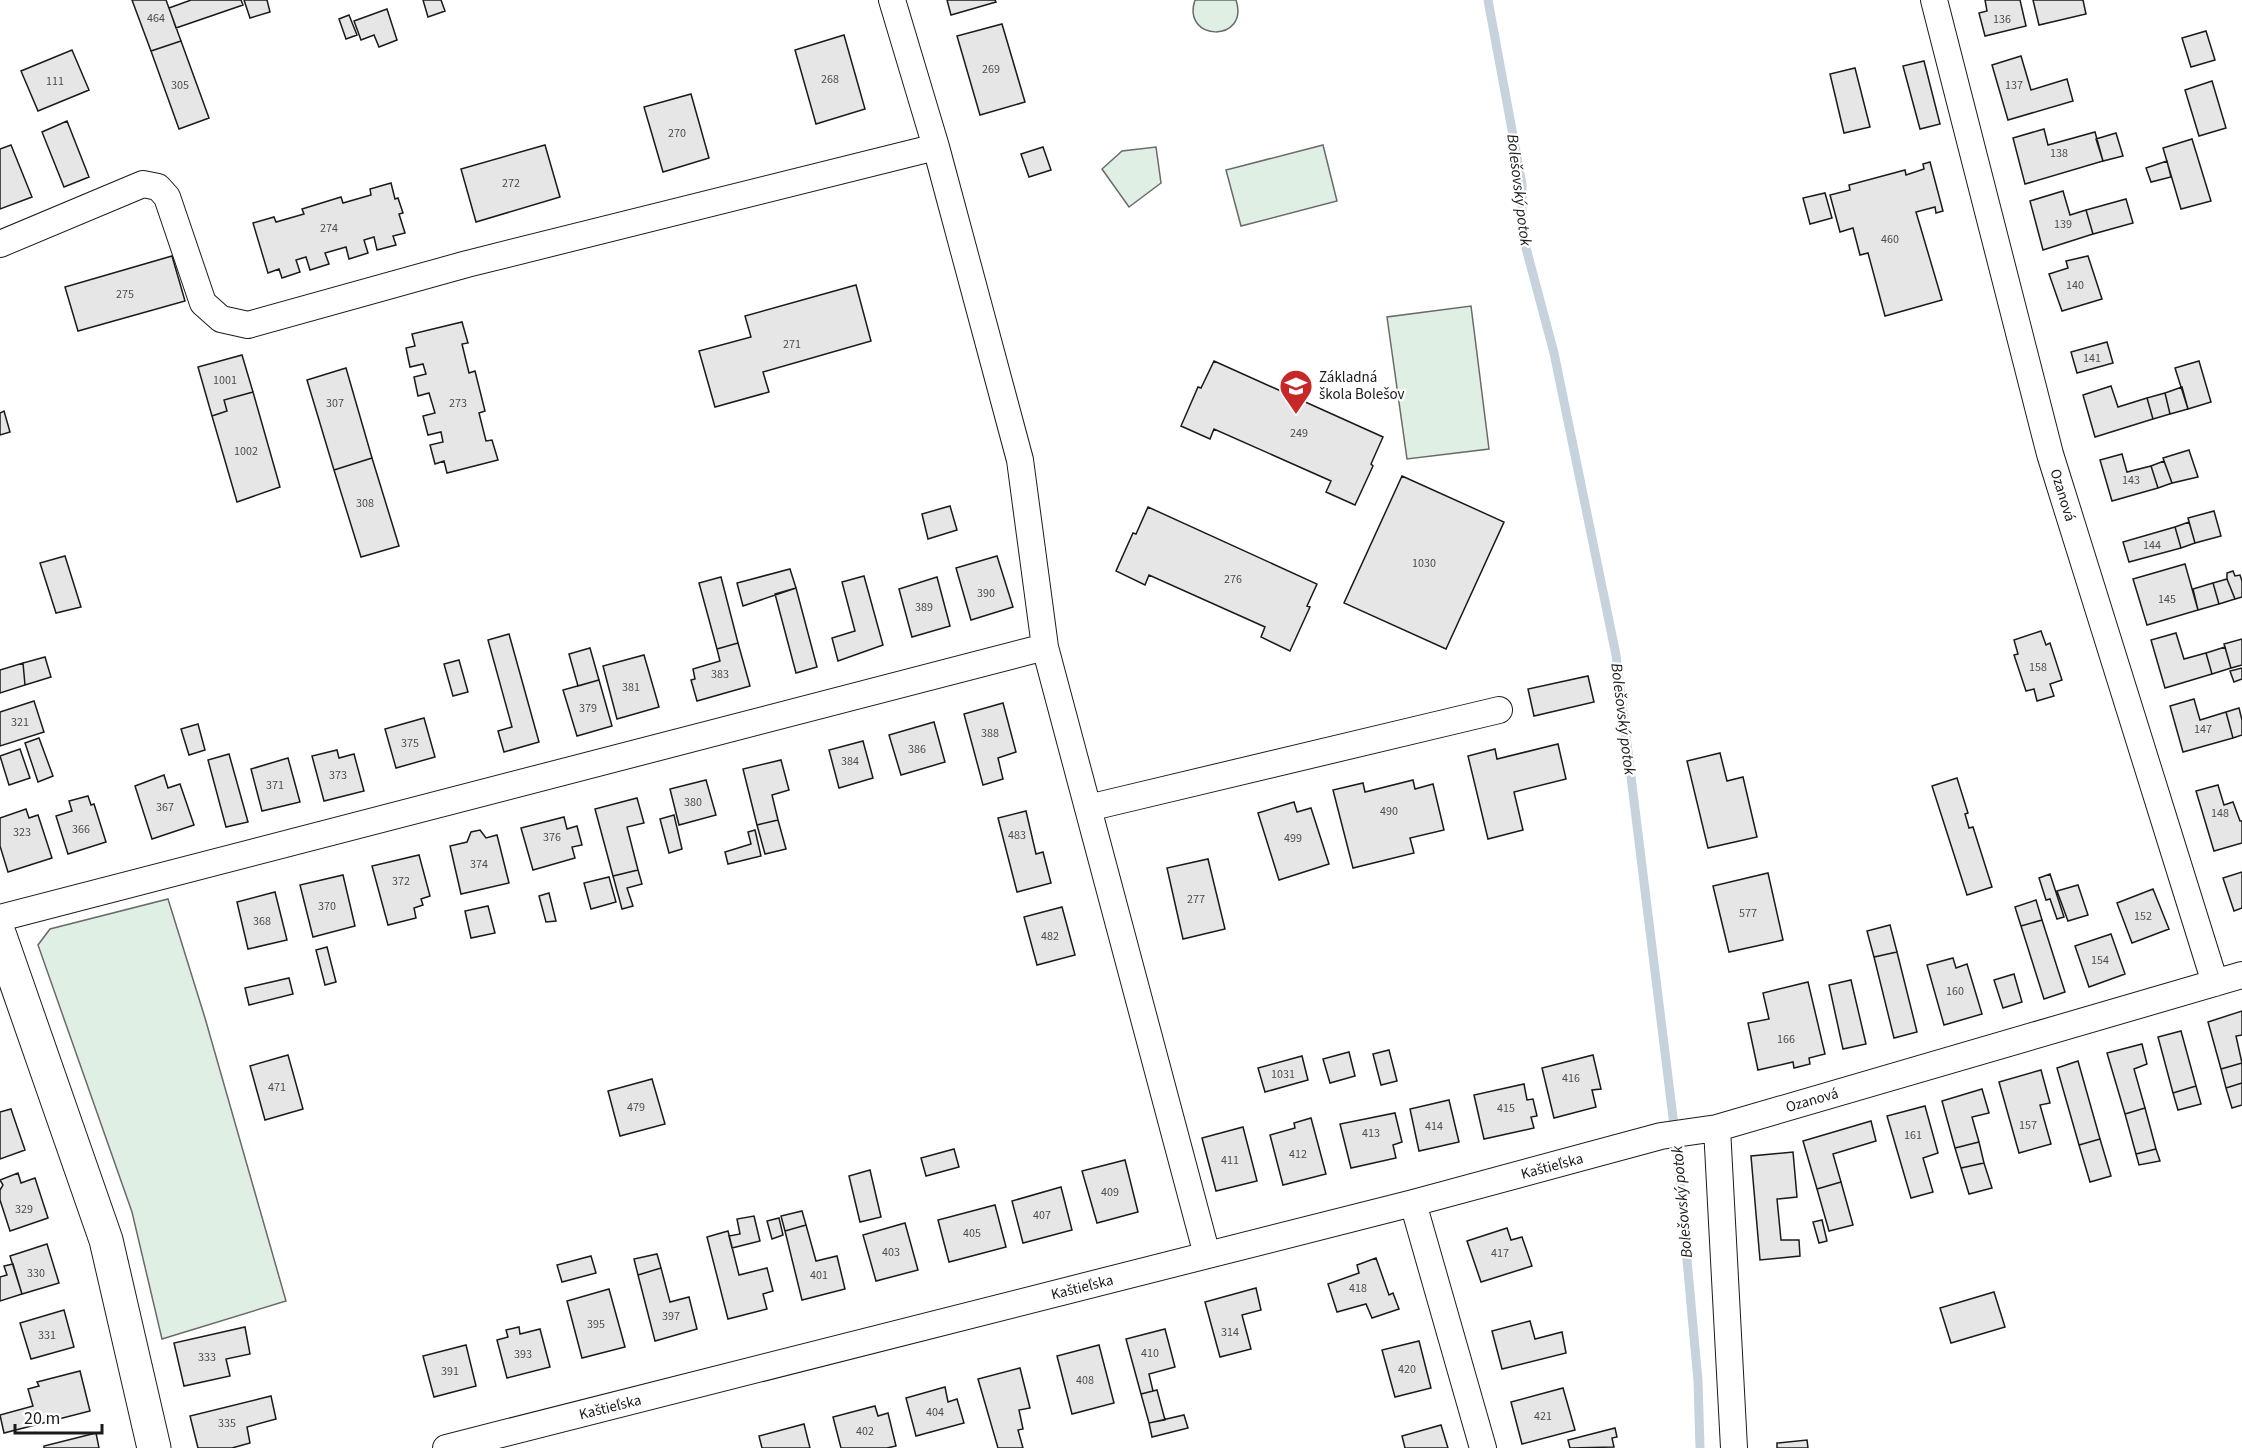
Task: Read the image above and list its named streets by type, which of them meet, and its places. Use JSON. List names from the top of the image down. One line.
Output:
{"streets":{"street":["Ozanová","Kaštieľska"]},"crossings":[["Ozanová","Kaštieľska"]],"water":["Bolešovský potok"],"places":{"school or university":["Základná škola Bolešov"]},"house_numbers":["464","136","269","268","111","305","137","270","138","272","139","274","460","140","275","271","141","1001","307","273","249","1002","143","308","144","1030","276","390","145","389","158","383","381","379","321","147","388","375","386","384","373","371","380","367","490","148","366","323","483","376","499","374","372","277","370","577","152","368","482","154","160","166","1031","416","471","479","415","157","414","413","161","412","411","409","329","407","405","403","417","330","401","418","397","395","314","331","410","393","333","420","391","408","404","421","335","402"],"scale_bar":"20 m"}
